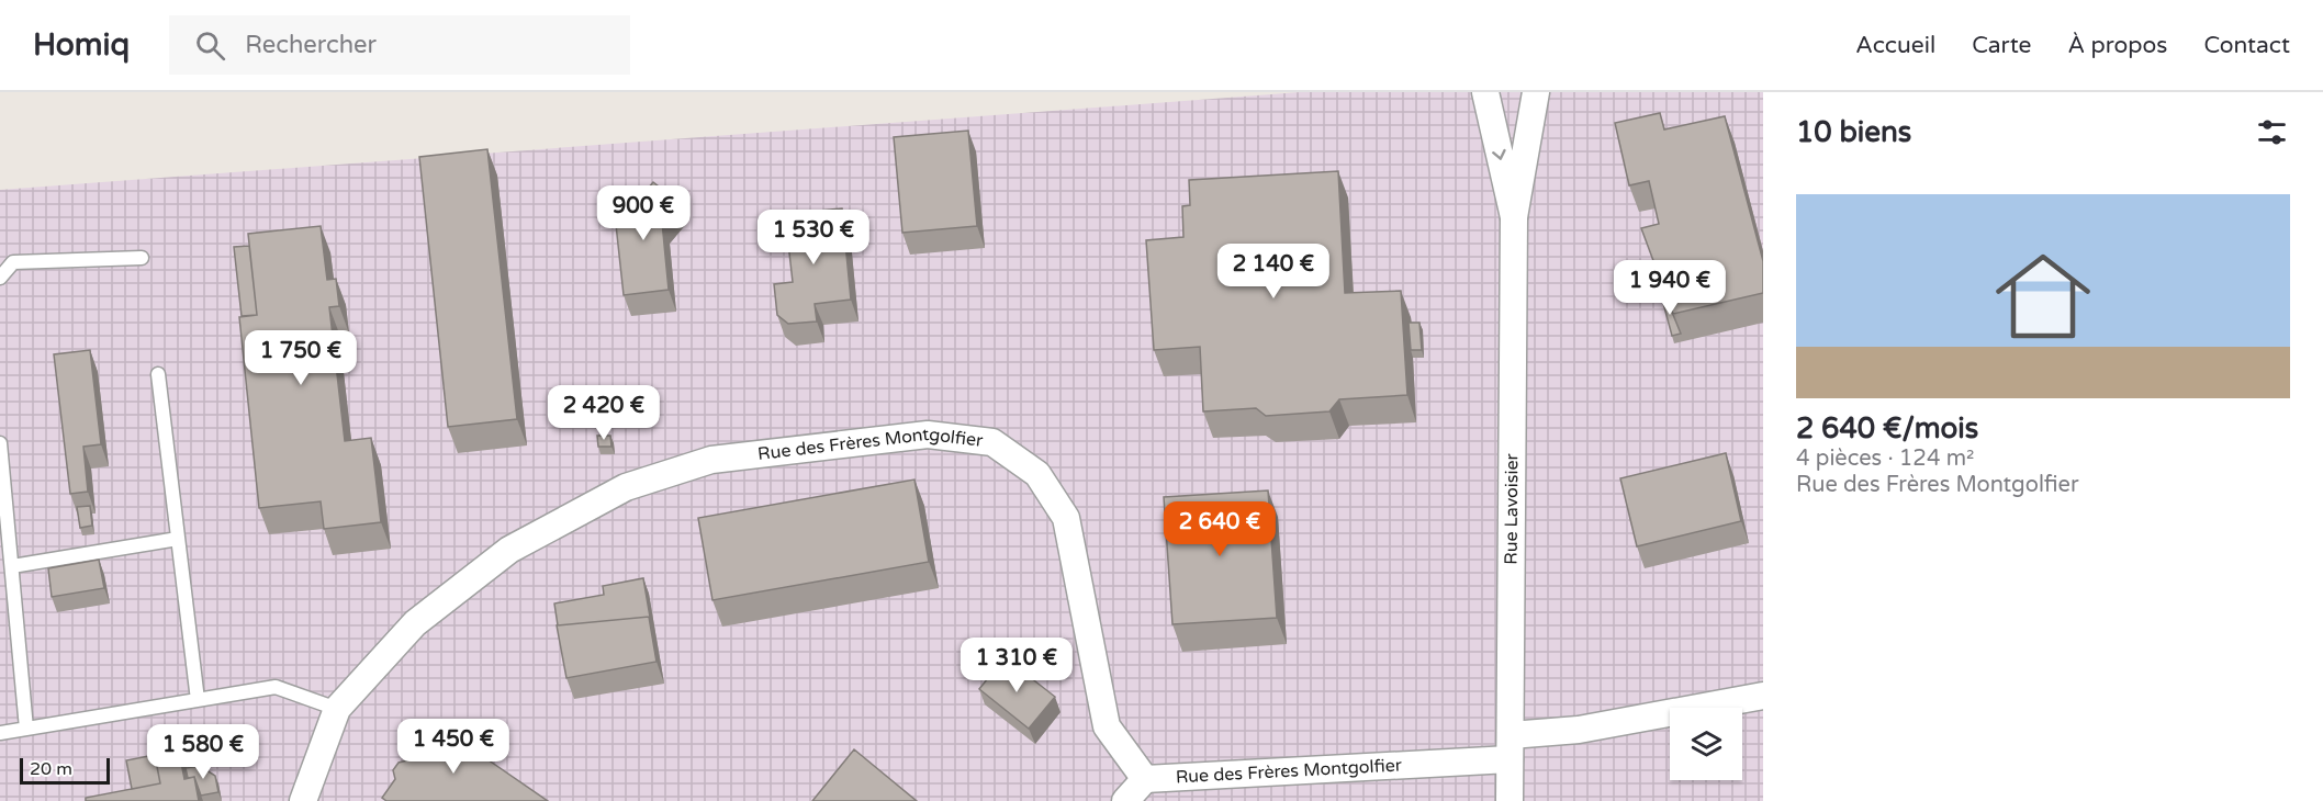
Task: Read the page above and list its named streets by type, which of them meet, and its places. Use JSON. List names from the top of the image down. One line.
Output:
{"streets":{"street":["Rue des Frères Montgolfier","Rue Lavoisier"]},"crossings":[["Rue des Frères Montgolfier","Rue Lavoisier"]],"scale_bar":"20 m","page":{"header":"Homiq","search":"Rechercher","nav":["Accueil","Carte","À propos","Contact"],"heading":"10 biens","list":[{"name":"2 640 €/mois","note":"4 pièces · 124 m² · Rue des Frères Montgolfier"}],"price":["900 €","1 530 €","2 140 €","1 940 €","1 750 €","2 420 €","2 640 €","1 310 €","1 450 €","1 580 €"],"scale":"20 m"}}
